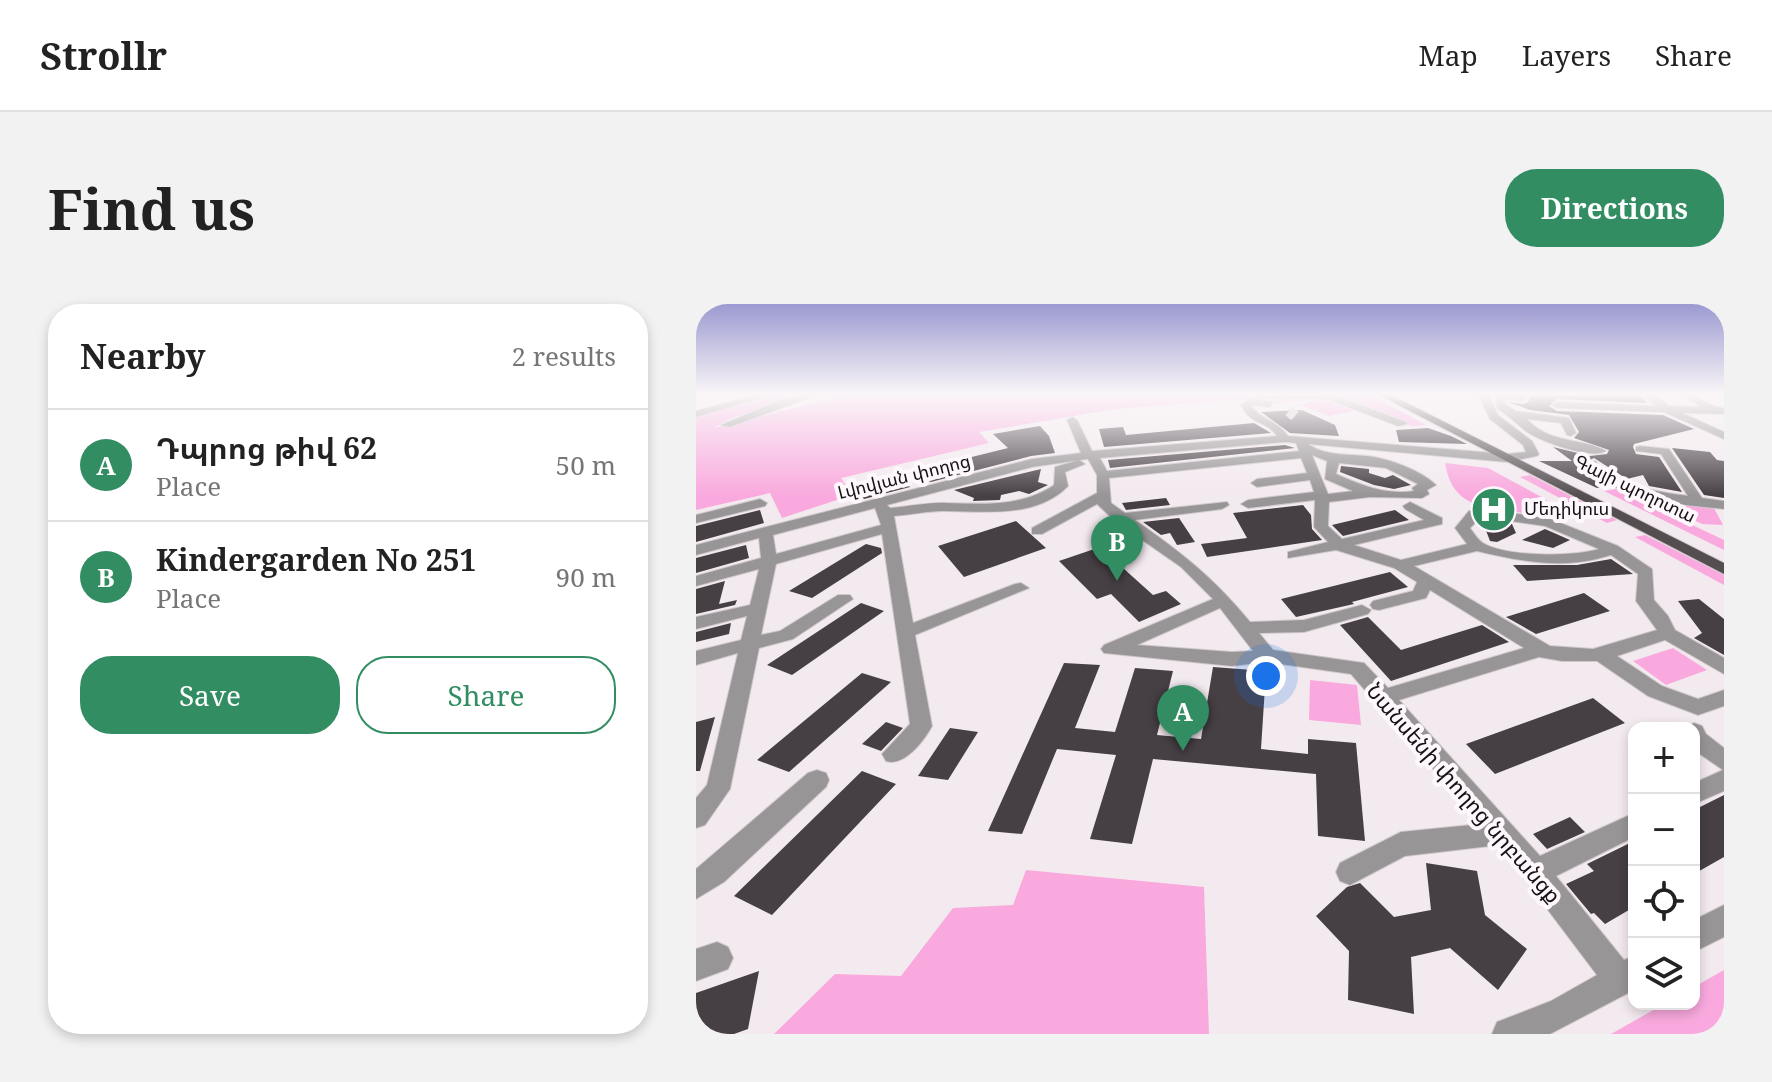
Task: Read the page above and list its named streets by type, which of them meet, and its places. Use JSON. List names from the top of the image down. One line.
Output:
{"streets":{"main road":["Գայի պողոտա"],"street":["Լվովյան փողոց","Նանսենի փողոց նրբանցք"]},"crossings":[["Լվովյան փողոց","Գայի պողոտա"]],"places":{"hospital":["Մեդիկուս"]},"page":{"header":"Strollr","nav":["Map","Layers","Share"],"buttons":["Directions",["Save","Share"]],"title":"Find us","heading":["Nearby","2 results"],"list":[{"mark":"A","name":"Դպրոց թիվ 62","note":"Place","value":"50 m"},{"mark":"B","name":"Kindergarden No 251","note":"Place","value":"90 m"}],"pins":["B","A"],"map_buttons":["+","−"]}}
